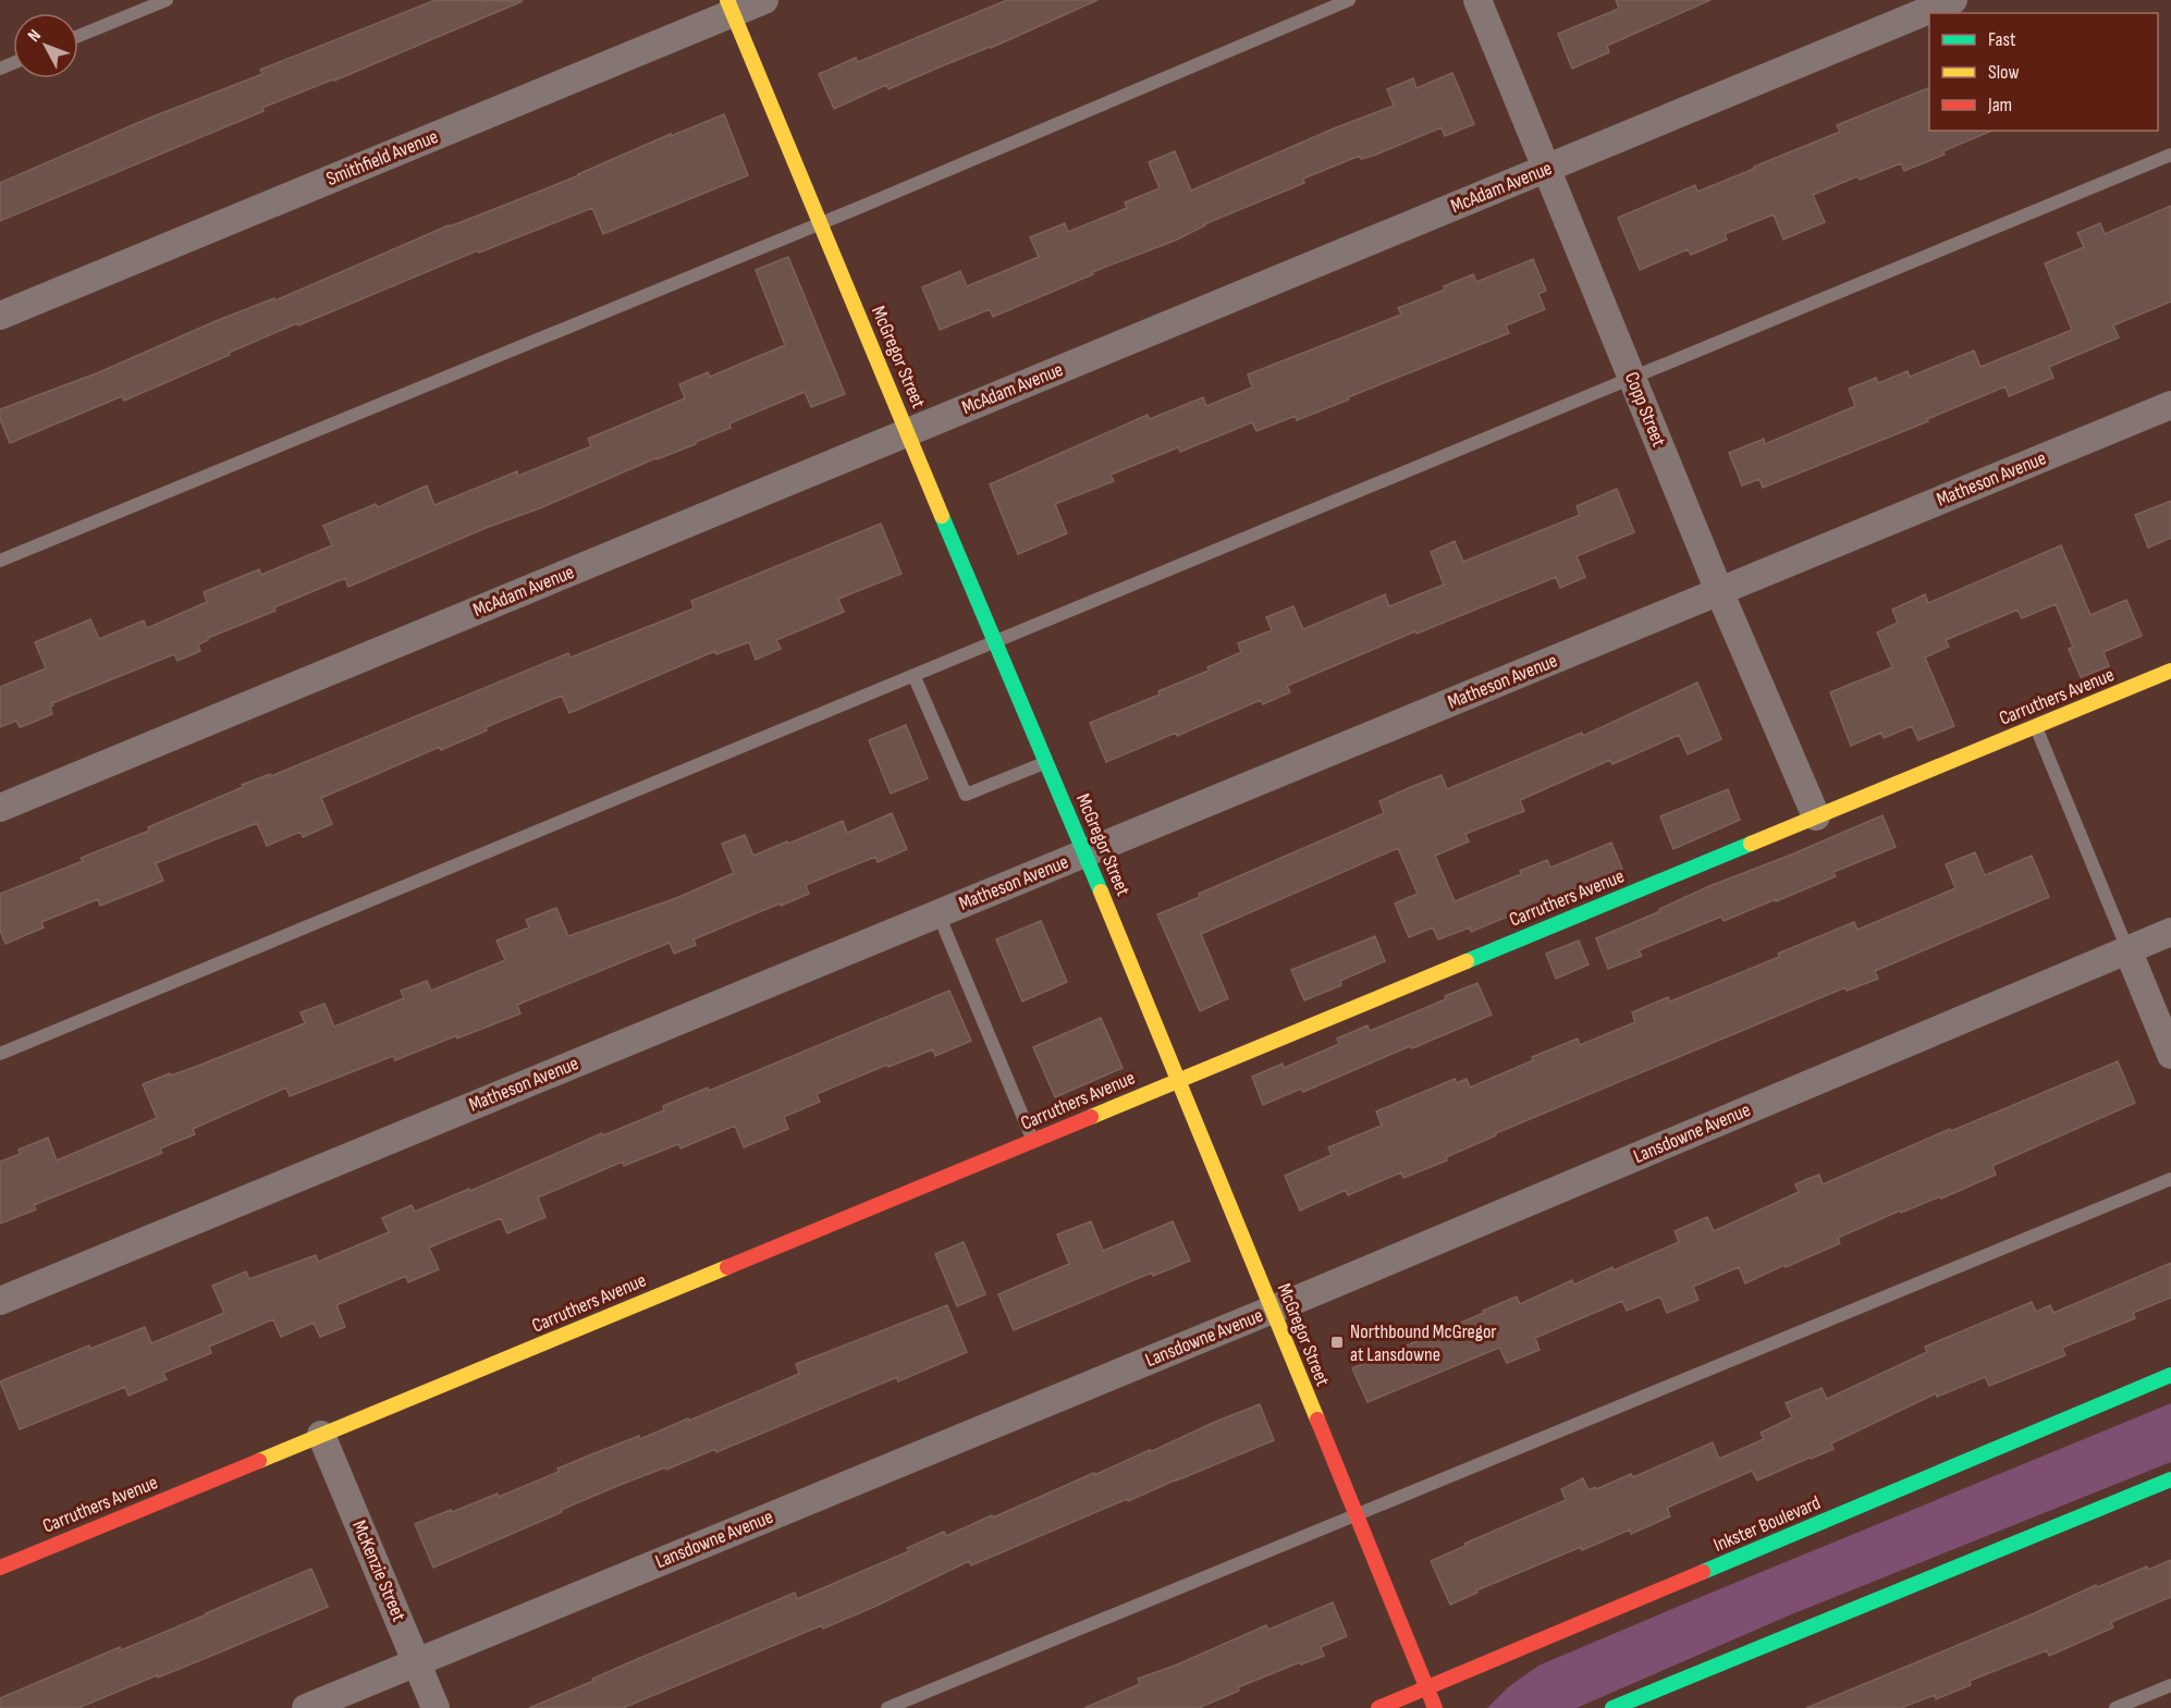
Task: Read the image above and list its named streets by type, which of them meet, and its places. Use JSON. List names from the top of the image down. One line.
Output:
{"streets":{"main road":["McGregor Street","Carruthers Avenue","Inkster Boulevard"],"street":["Smithfield Avenue","McAdam Avenue","Copp Street","Matheson Avenue","Lansdowne Avenue","McKenzie Street"]},"crossings":[["Smithfield Avenue","McGregor Street"],["McAdam Avenue","McGregor Street"],["McAdam Avenue","Copp Street"],["McGregor Street","Matheson Avenue"],["McGregor Street","Carruthers Avenue"],["McGregor Street","Lansdowne Avenue"],["McGregor Street","Inkster Boulevard"],["Copp Street","Matheson Avenue"],["Copp Street","Carruthers Avenue"],["Carruthers Avenue","McKenzie Street"],["Lansdowne Avenue","McKenzie Street"]],"places":{"transit":["Northbound McGregor at Lansdowne"]},"legend":["Fast","Slow","Jam"],"north":"top left"}
